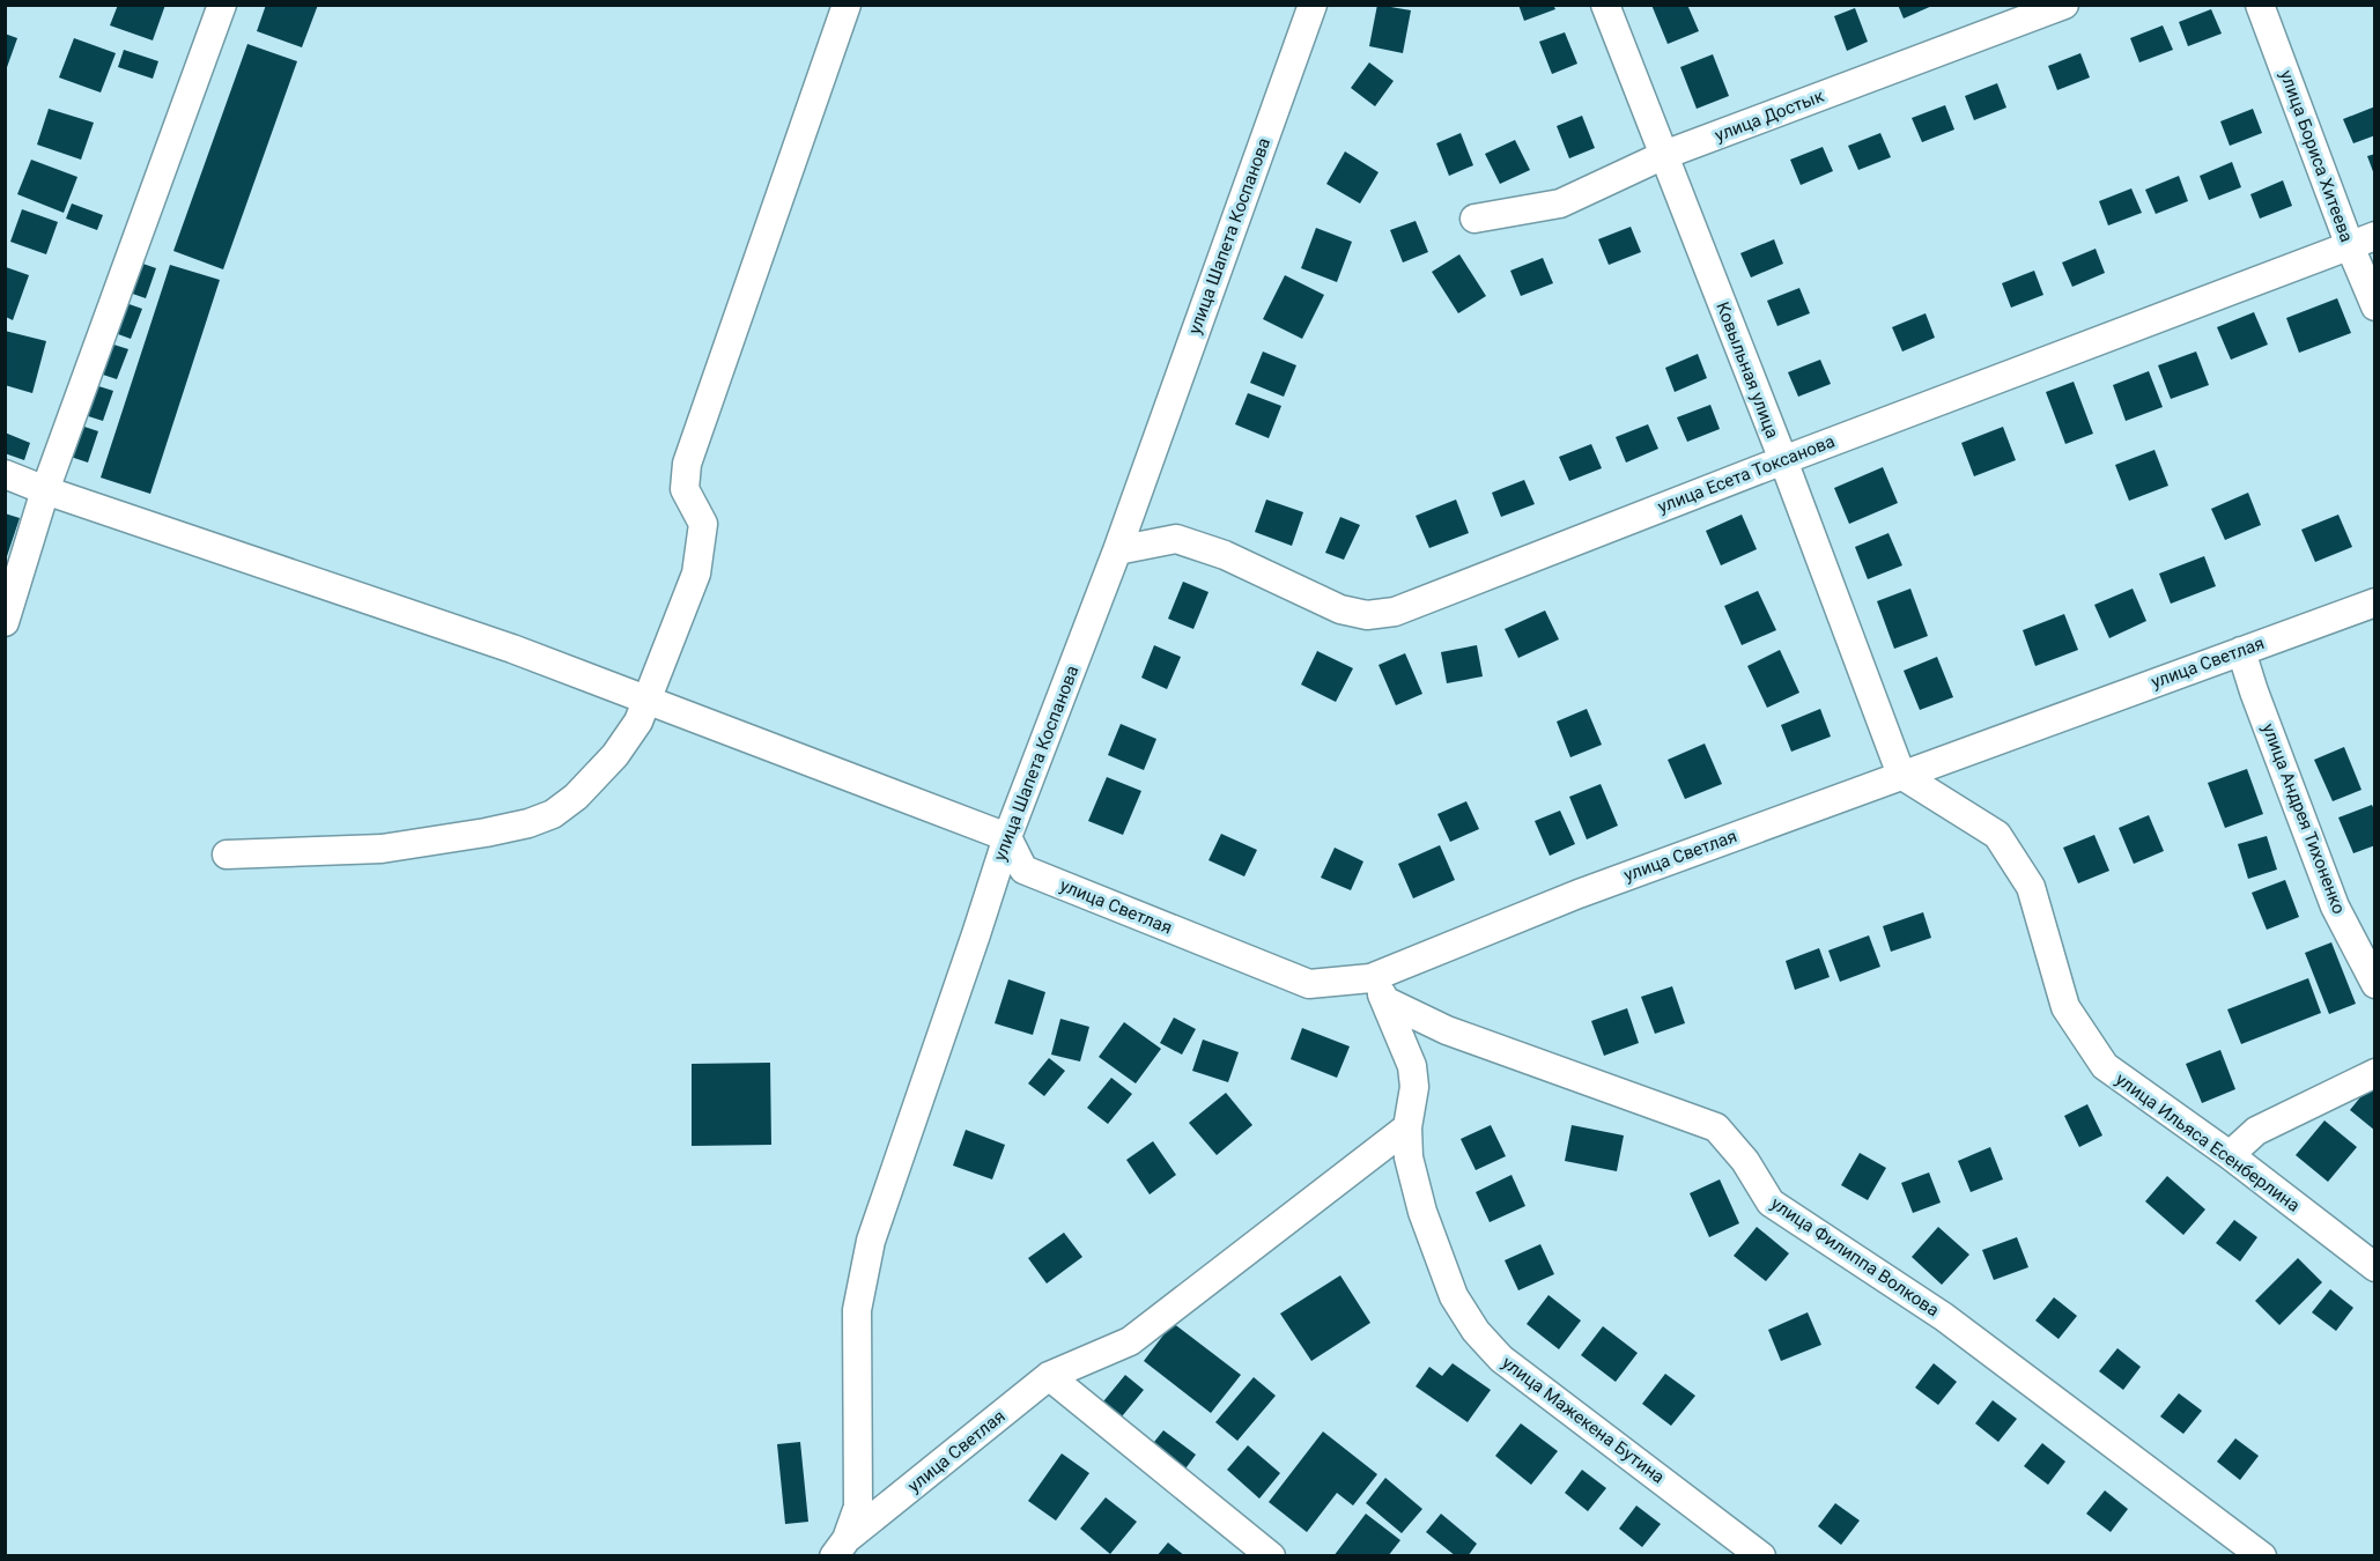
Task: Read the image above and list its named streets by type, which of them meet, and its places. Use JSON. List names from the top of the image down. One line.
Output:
{"streets":{"street":["улица Достык","улица Бориса Хитеева","улица Шапета Коспанова","Ковыльная улица","улица Есета Токсанова","улица Светлая","улица Андрея Тихоненко","улица Ильяса Есенберлина","улица Филиппа Волкова","улица Мажекена Бутина"]},"crossings":[["улица Достык","Ковыльная улица"],["улица Бориса Хитеева","улица Есета Токсанова"],["улица Шапета Коспанова","улица Есета Токсанова"],["улица Шапета Коспанова","улица Светлая"],["Ковыльная улица","улица Есета Токсанова"],["Ковыльная улица","улица Светлая"],["Ковыльная улица","улица Ильяса Есенберлина"],["улица Светлая","улица Андрея Тихоненко"],["улица Светлая","улица Ильяса Есенберлина"],["улица Светлая","улица Мажекена Бутина"],["улица Филиппа Волкова","улица Мажекена Бутина"]]}
